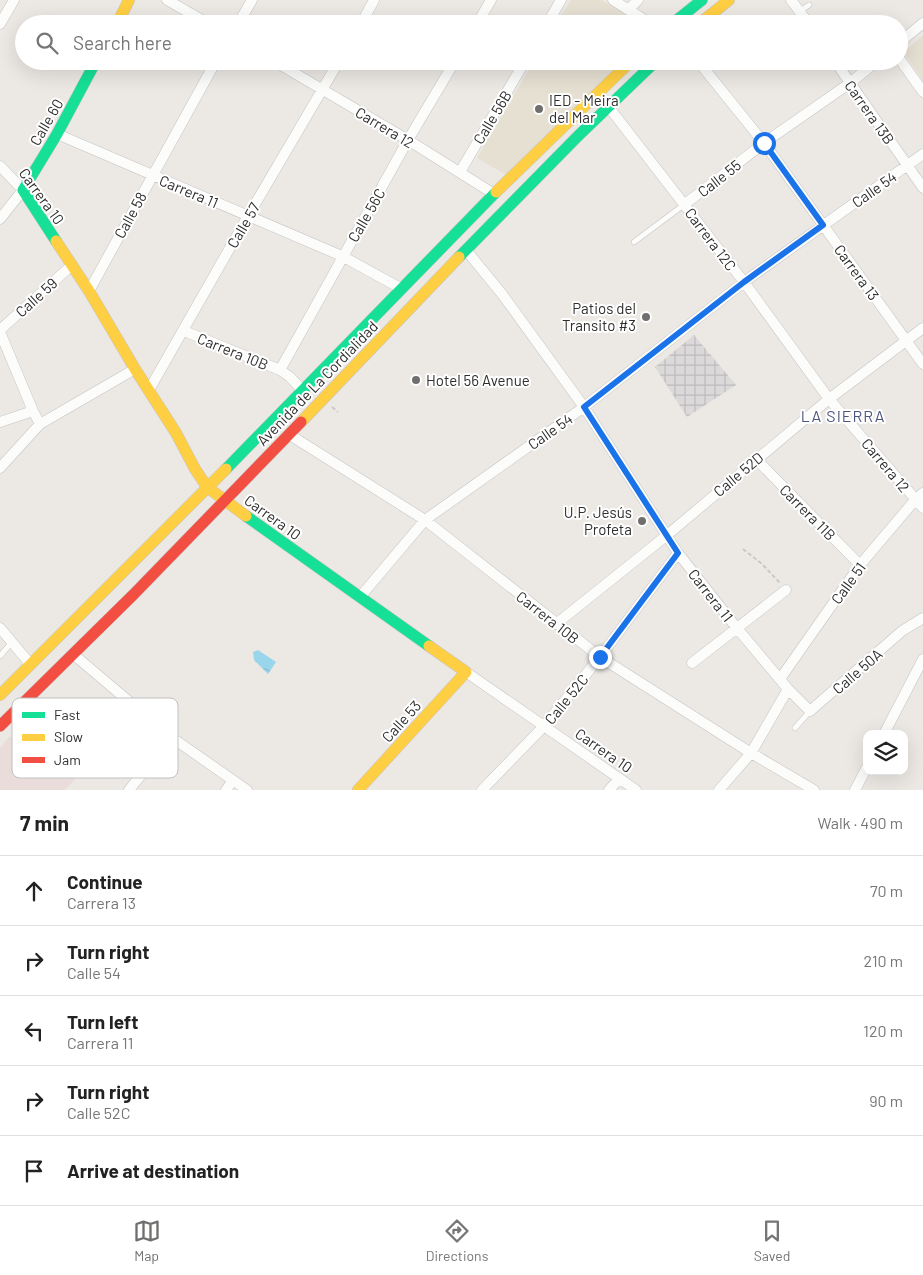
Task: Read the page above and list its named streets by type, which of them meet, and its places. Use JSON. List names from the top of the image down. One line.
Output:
{"streets":{"main road":["Calle 60","Carrera 10","Avenida de La Cordialidad","Calle 53"],"street":["Carrera 13B","Calle 56B","Carrera 12","Calle 55","Calle 54","Carrera 11","Calle 58","Calle 56C","Calle 57","Carrera 12C","Carrera 13","Calle 59","Carrera 10B","Calle 52D","Carrera 11B","Calle 51","Calle 50A","Calle 52C"]},"crossings":[["Carrera 13B","Calle 55"],["Carrera 13B","Calle 54"],["Calle 56B","Carrera 12"],["Calle 60","Carrera 11"],["Calle 60","Carrera 10"],["Carrera 12","Calle 56C"],["Carrera 12","Calle 57"],["Carrera 12","Carrera 12C"],["Carrera 12","Avenida de La Cordialidad"],["Carrera 12","Calle 52D"],["Carrera 12","Calle 51"],["Calle 55","Carrera 12C"],["Calle 55","Carrera 13"],["Calle 54","Carrera 11"],["Calle 54","Carrera 10"],["Calle 54","Carrera 12C"],["Calle 54","Carrera 13"],["Calle 54","Carrera 10B"],["Carrera 11","Calle 58"],["Carrera 11","Calle 56C"],["Carrera 11","Calle 57"],["Carrera 11","Avenida de La Cordialidad"],["Carrera 11","Calle 52D"],["Carrera 11","Calle 51"],["Carrera 11","Calle 50A"],["Carrera 11","Calle 52C"],["Carrera 10","Calle 58"],["Carrera 10","Calle 57"],["Carrera 10","Calle 59"],["Carrera 10","Avenida de La Cordialidad"],["Carrera 10","Calle 52C"],["Carrera 10","Calle 53"],["Calle 56C","Carrera 10B"],["Calle 57","Carrera 10B"],["Carrera 12C","Avenida de La Cordialidad"],["Carrera 12C","Calle 52D"],["Carrera 13","Calle 52D"],["Carrera 10B","Avenida de La Cordialidad"],["Carrera 10B","Calle 52D"],["Carrera 10B","Calle 52C"],["Calle 52D","Carrera 11B"],["Carrera 11B","Calle 51"]],"districts":["LA SIERRA"],"places":["IED - Meira del Mar","Patios del Transito #3","Hotel 56 Avenue","U.P. Jesús Profeta"],"legend":["Fast","Slow","Jam"],"page":{"search":"Search here","heading":["7 min","Walk · 490 m"],"list":[["Continue","Carrera 13","70 m"],["Turn right","Calle 54","210 m"],["Turn left","Carrera 11","120 m"],["Turn right","Calle 52C","90 m"],"Arrive at destination"],"nav":["Map","Directions","Saved"]}}
